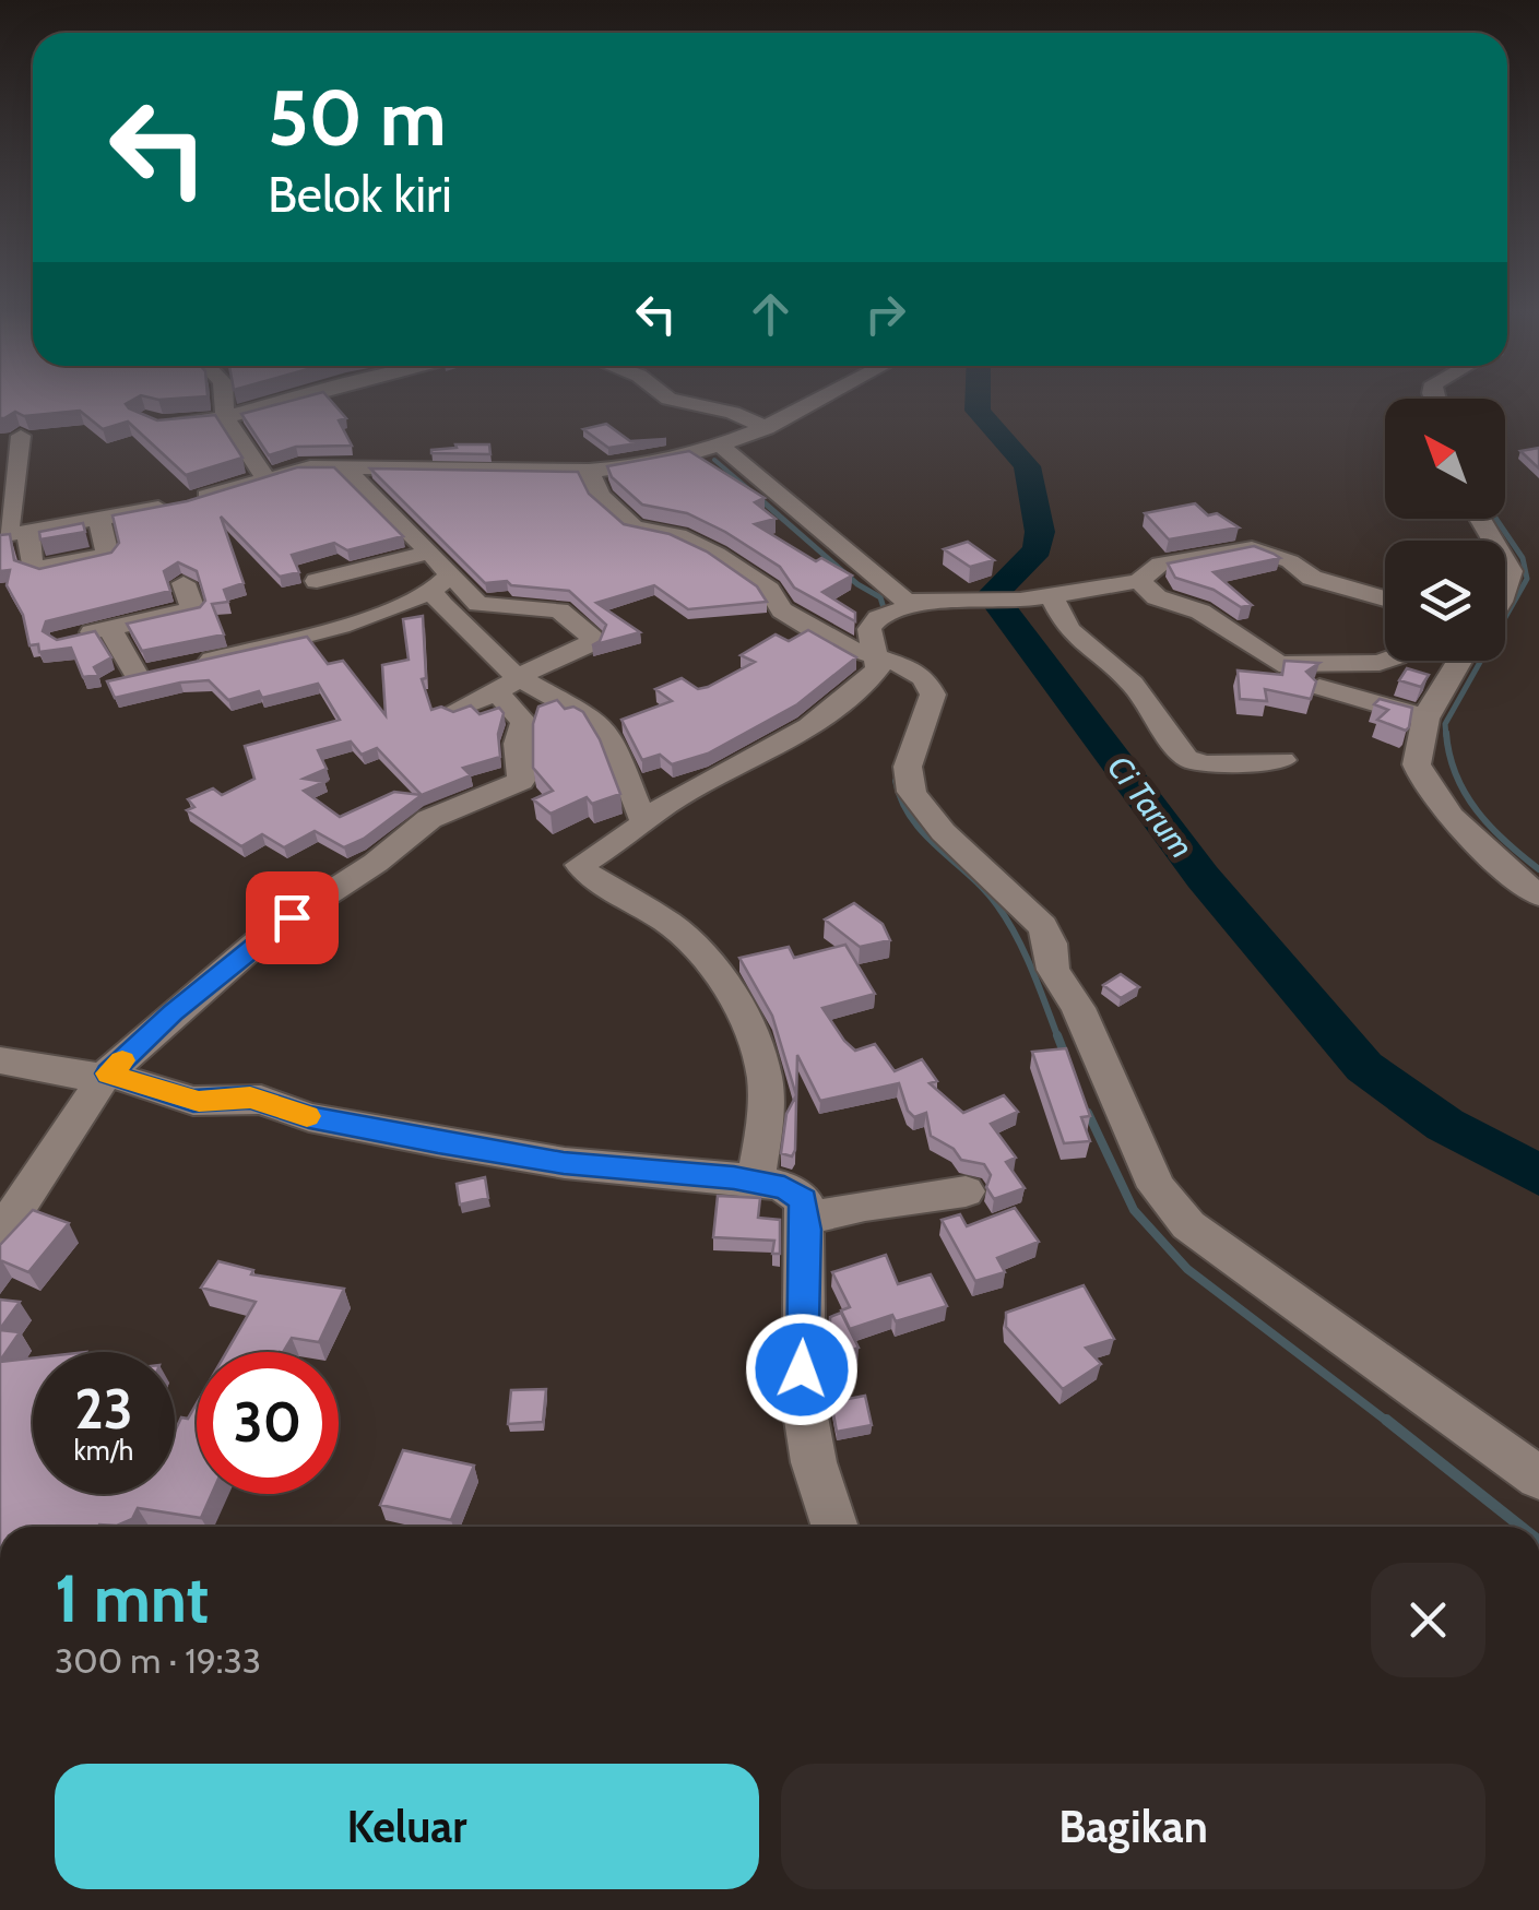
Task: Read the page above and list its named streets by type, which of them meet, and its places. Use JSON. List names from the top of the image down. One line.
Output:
{"water":["Ci Tarum"],"north":"top left","page":{"turn":["50 m","Belok kiri"],"speed":"23 km/h","limit":"30","heading":["1 mnt","300 m · 19:33"],"buttons":["Keluar","Bagikan"]}}
